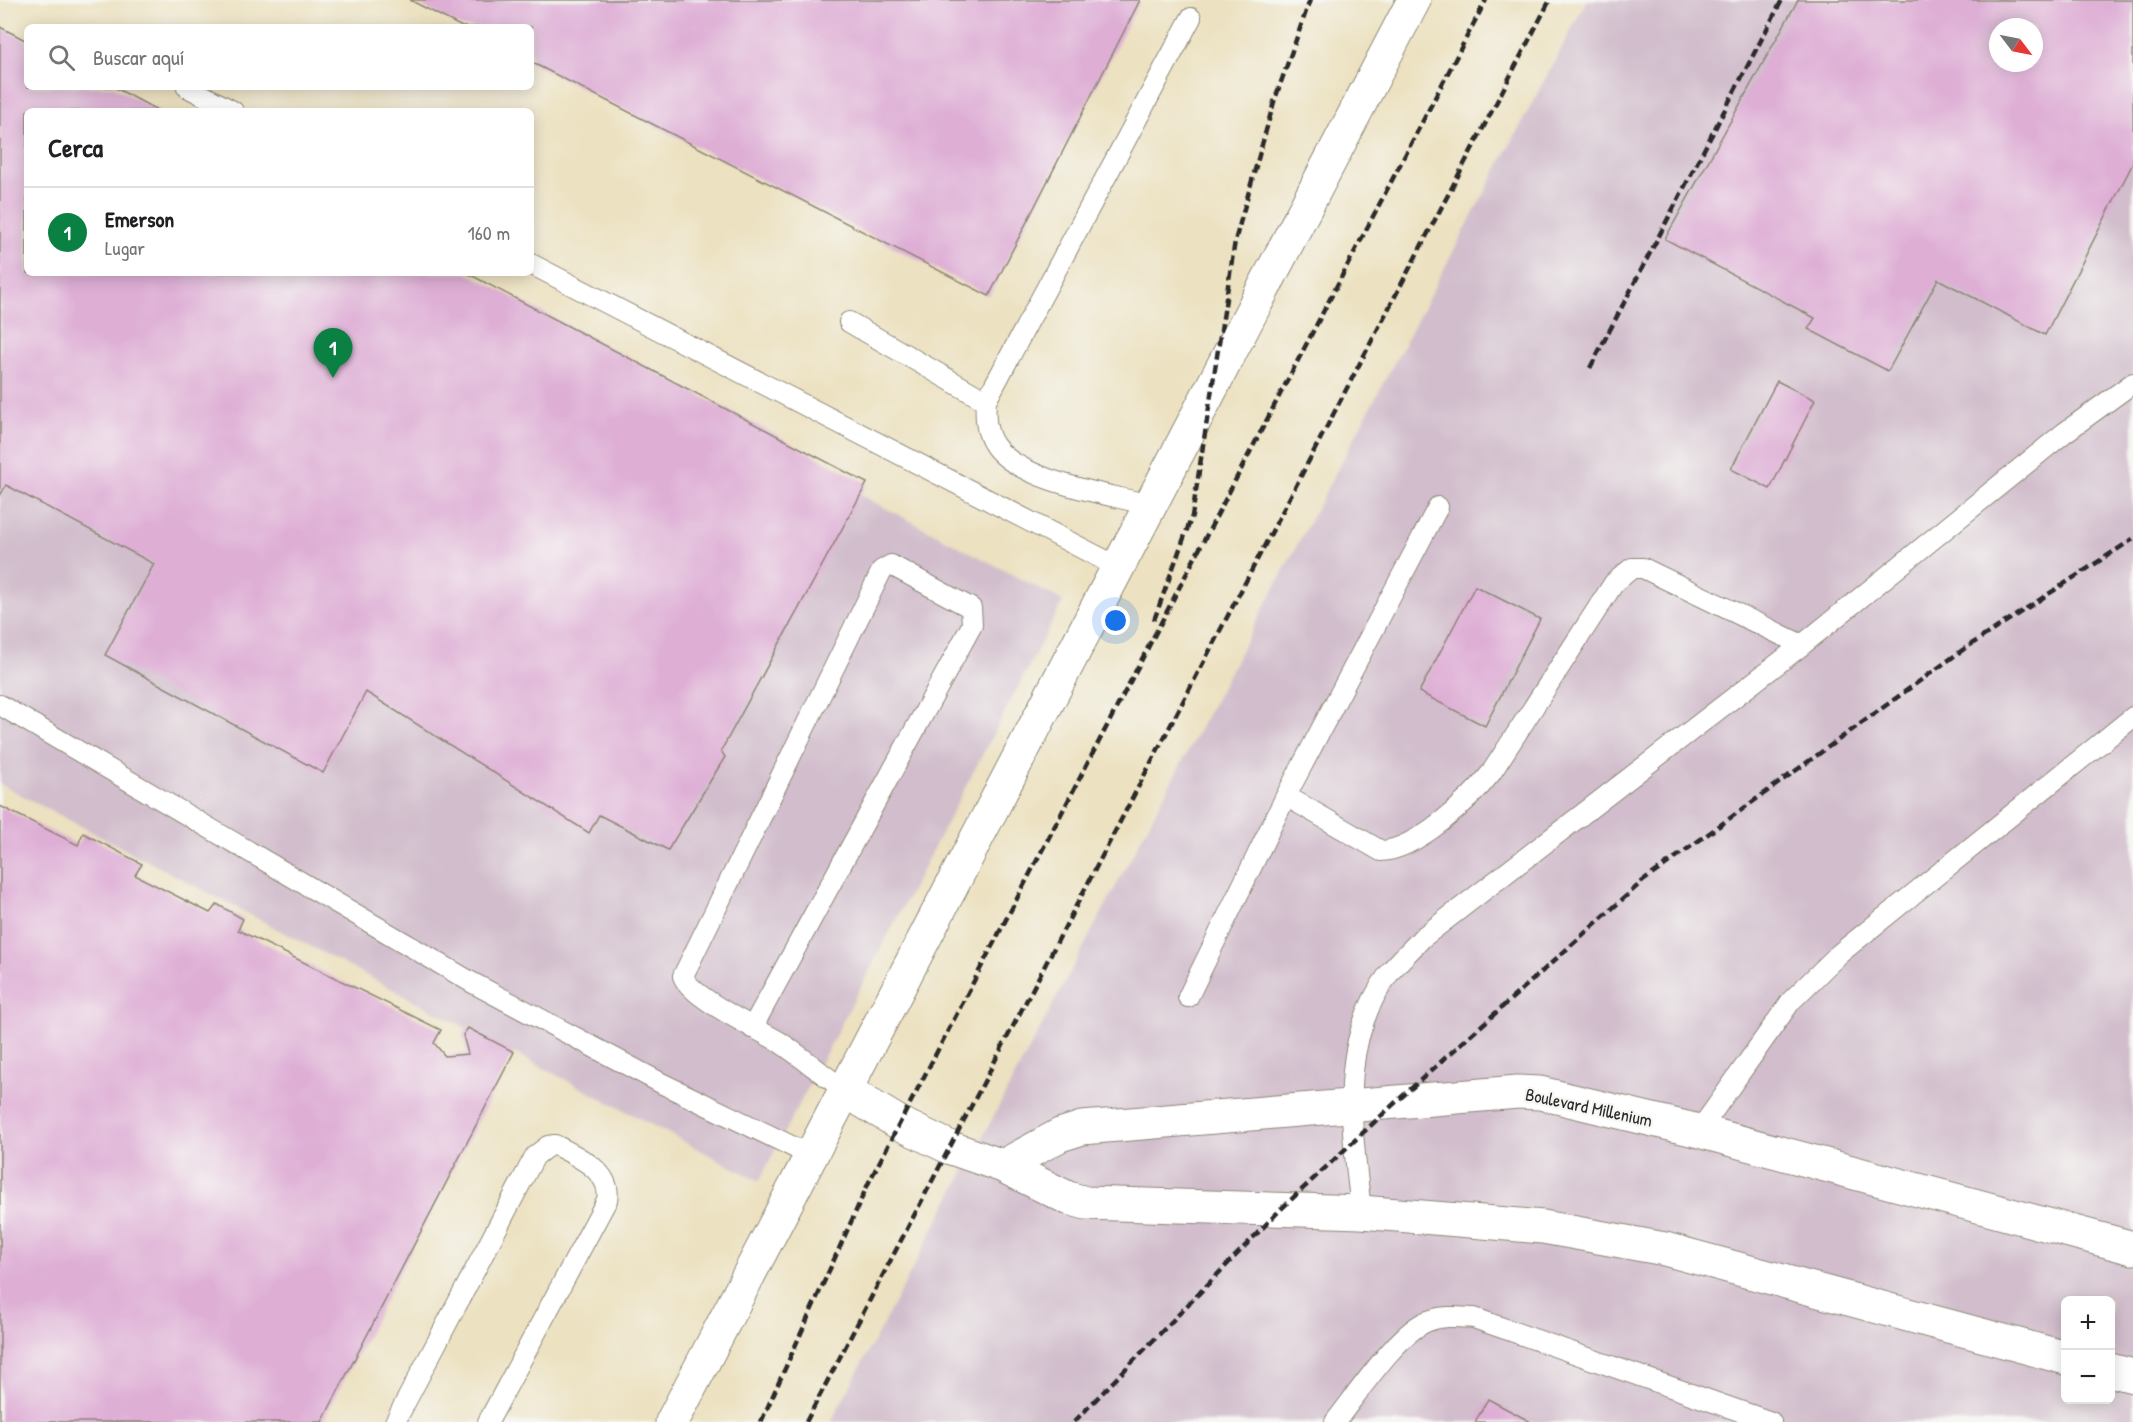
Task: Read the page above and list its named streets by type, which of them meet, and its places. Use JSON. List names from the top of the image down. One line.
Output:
{"streets":{"street":["Boulevard Millenium"]},"north":"bottom right","page":{"search":"Buscar aquí","heading":"Cerca","list":[{"mark":"1","name":"Emerson","note":"Lugar","value":"160 m"}],"pins":"1","map_buttons":["+","−"]}}
